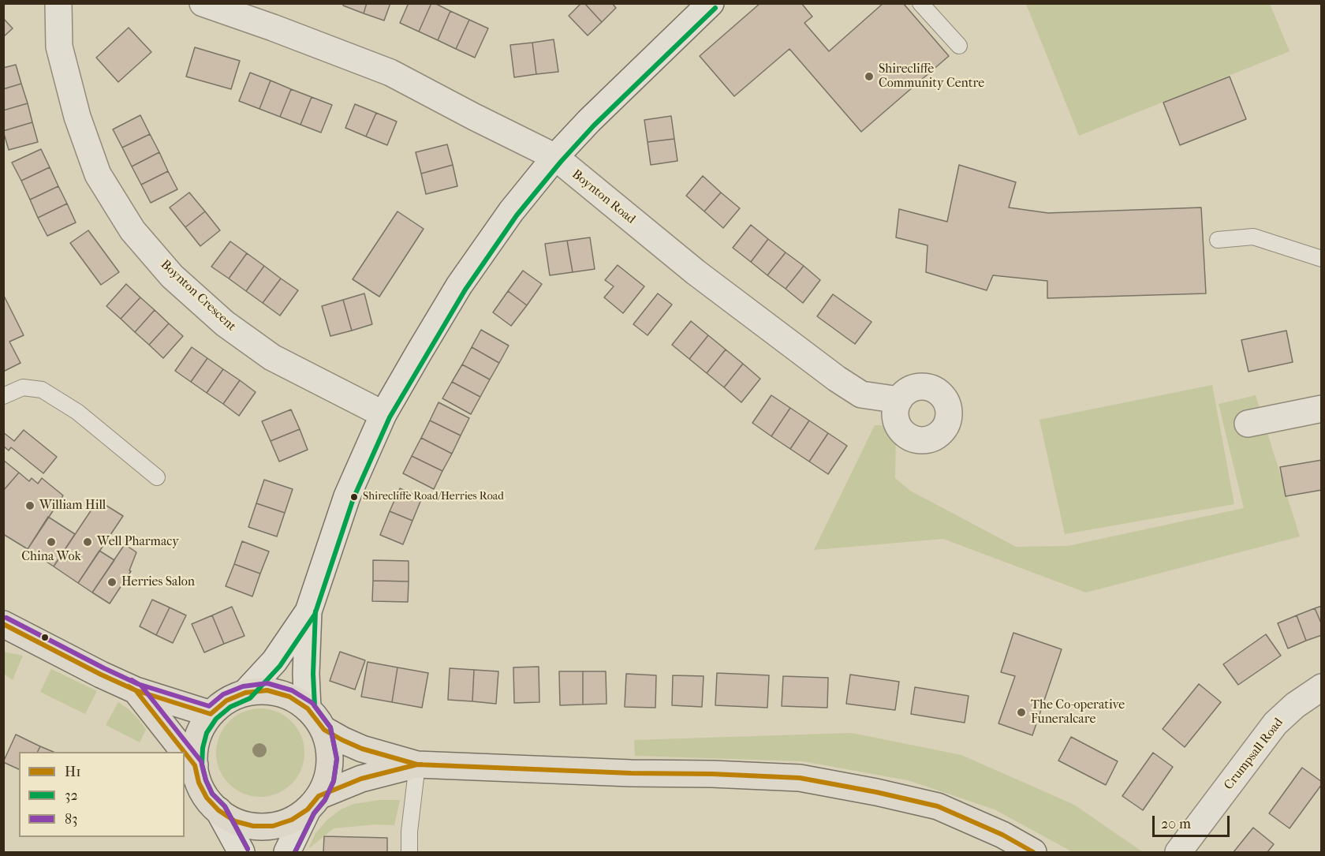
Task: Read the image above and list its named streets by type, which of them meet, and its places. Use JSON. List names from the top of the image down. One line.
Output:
{"streets":{"street":["Boynton Road","Boynton Crescent","Crumpsall Road"]},"places":["Shirecliffe Community Centre","Shirecliffe Road/Herries Road","William Hill","China Wok","Well Pharmacy","Herries Salon","The Co-operative Funeralcare"],"lines":["transit line 32","transit line 83","transit line H1"],"legend":["H1","32","83"],"scale_bar":"20 m"}
